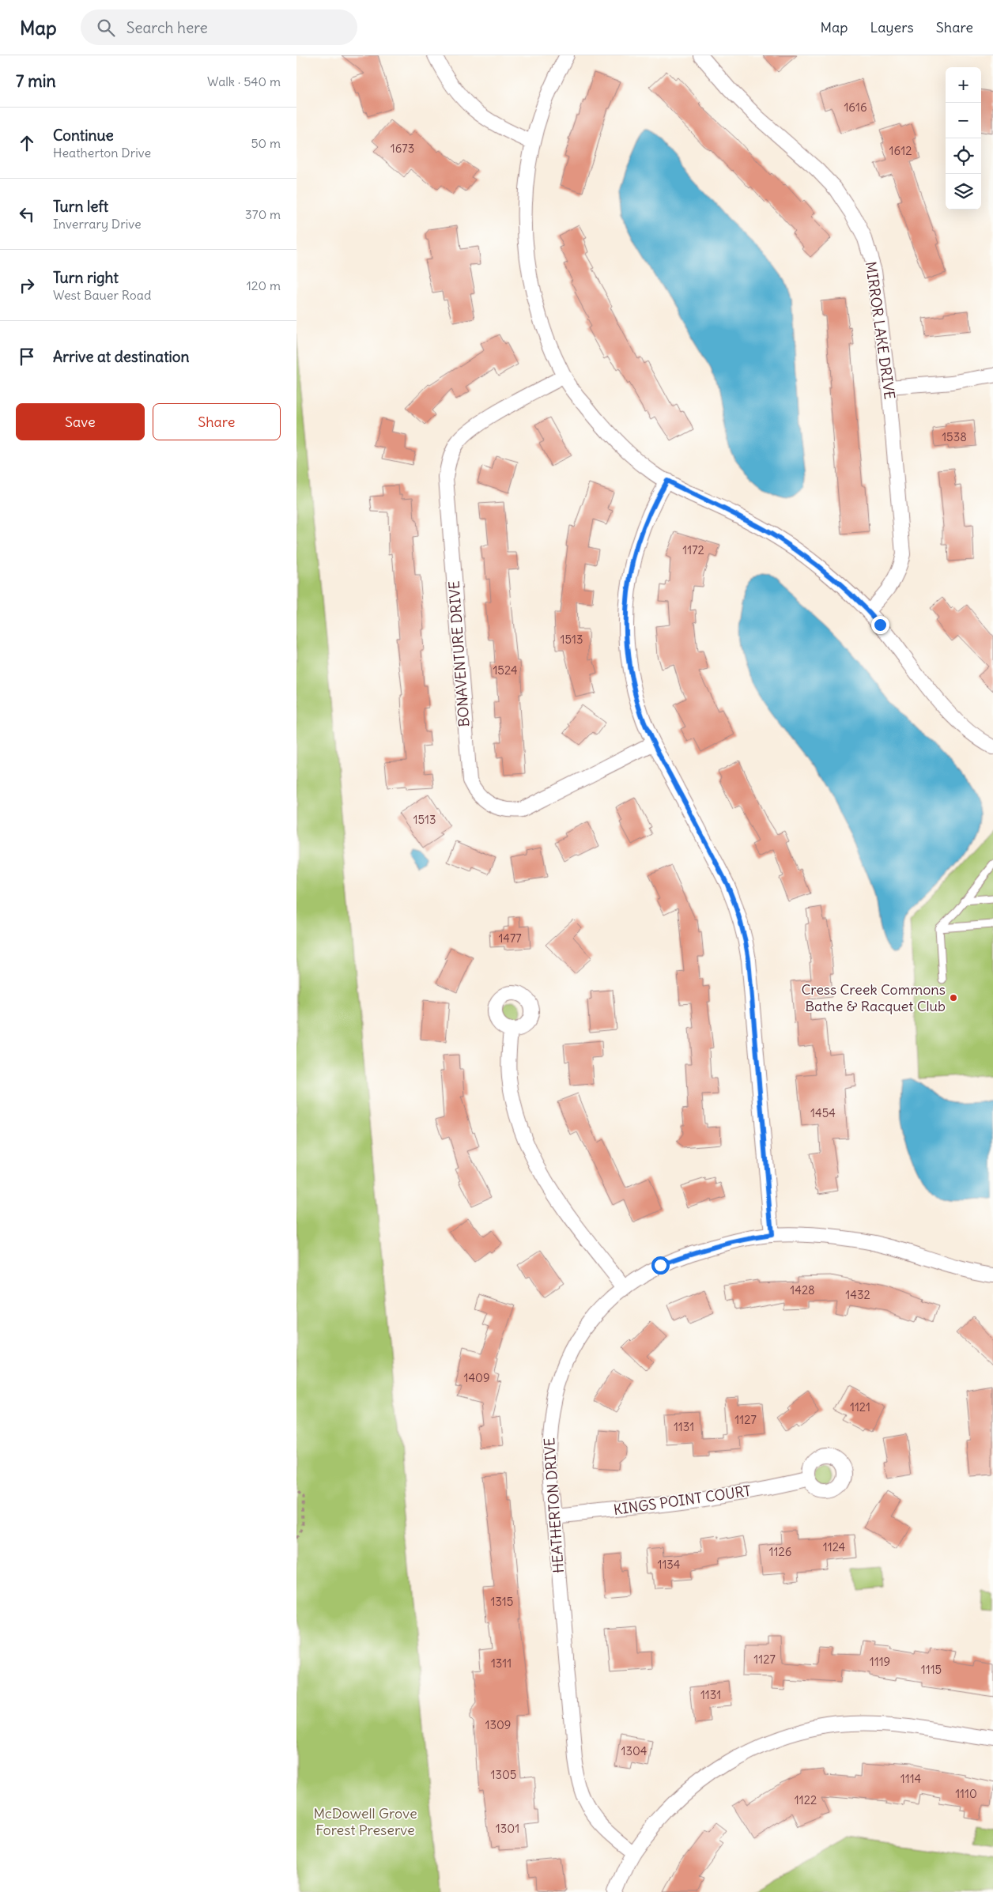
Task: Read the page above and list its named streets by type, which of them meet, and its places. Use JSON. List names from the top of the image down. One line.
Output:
{"streets":{"street":["MIRROR LAKE DRIVE","BONAVENTURE DRIVE","KINGS POINT COURT","HEATHERTON DRIVE"]},"crossings":[["KINGS POINT COURT","HEATHERTON DRIVE"]],"parks":["McDowell Grove Forest Preserve"],"places":["Cress Creek Commons Bathe & Racquet Club"],"house_numbers":["1616","1673","1612","1538","1172","1513","1524","1513","1477","1454","1428","1432","1409","1121","1127","1131","1124","1126","1134","1315","1127","1119","1311","1115","1131","1309","1304","1305","1114","1110","1122","1301"],"page":{"header":"Map","search":"Search here","nav":["Map","Layers","Share"],"heading":["7 min","Walk · 540 m"],"map_buttons":["+","−"],"list":[["Continue","Heatherton Drive","50 m"],["Turn left","Inverrary Drive","370 m"],["Turn right","West Bauer Road","120 m"],"Arrive at destination"],"buttons":["Save","Share"]}}
